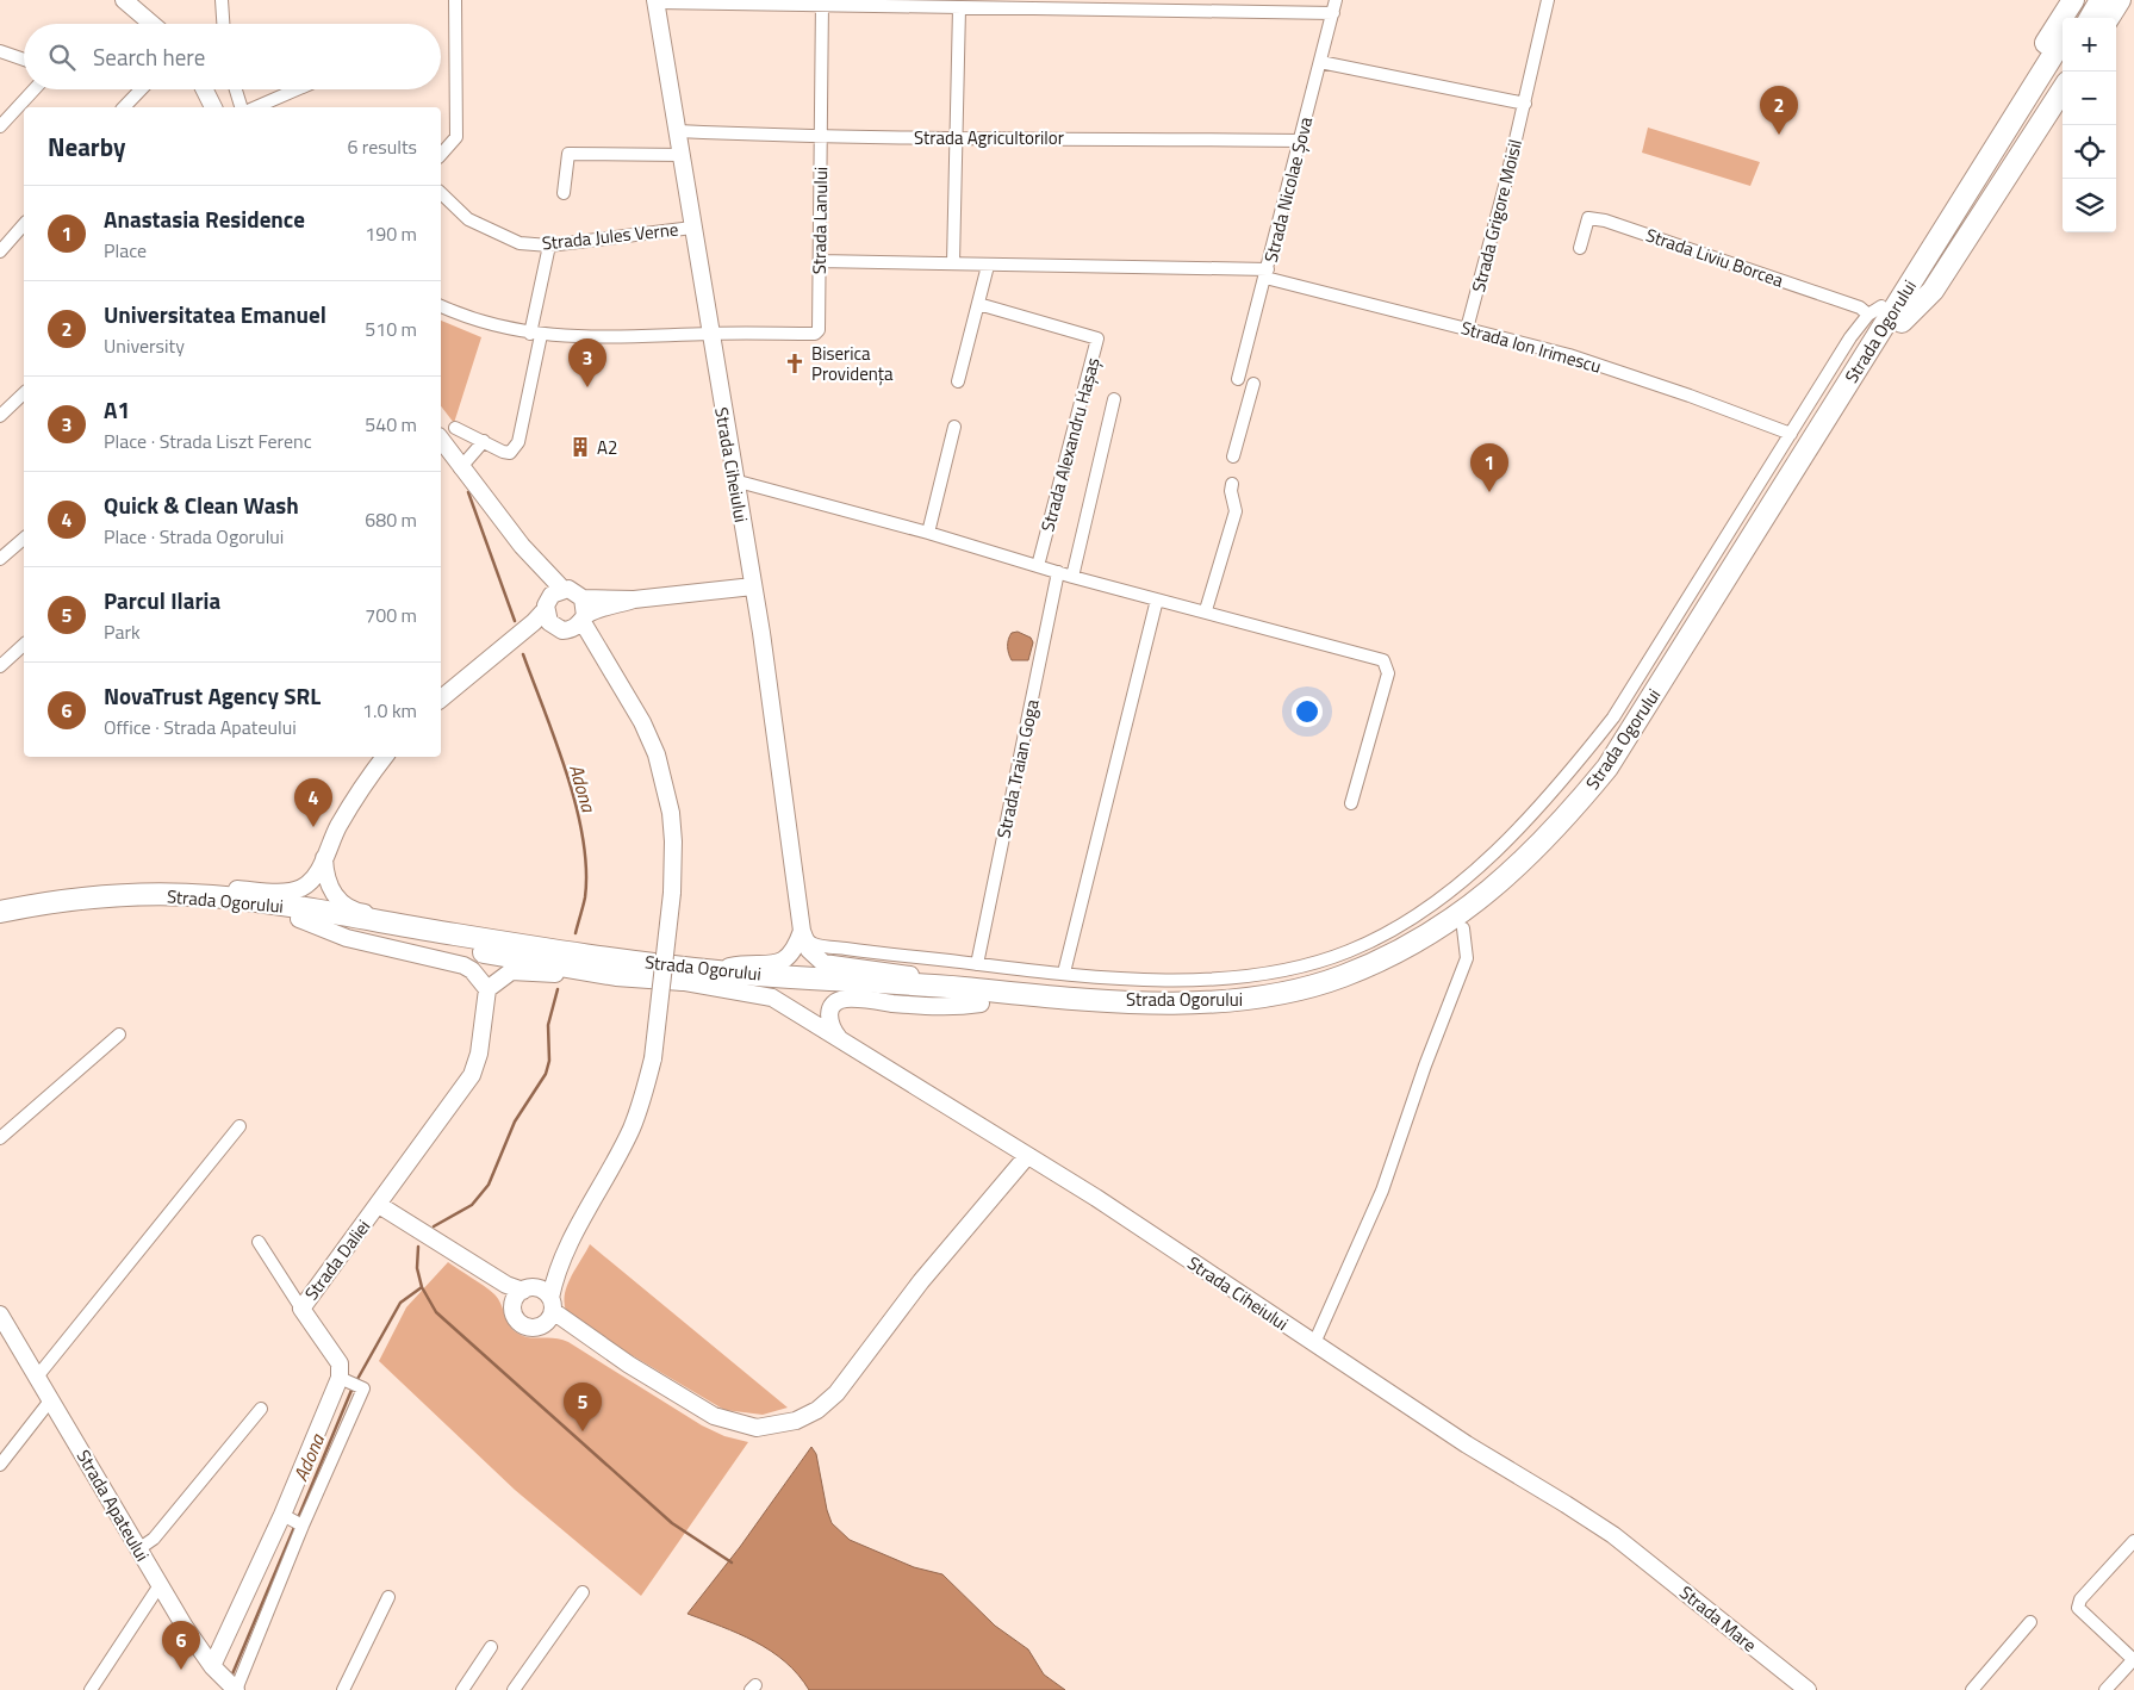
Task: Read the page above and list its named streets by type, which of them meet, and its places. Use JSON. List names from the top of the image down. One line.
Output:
{"streets":{"highway":["Strada Ogorului"],"street":["Strada Agricultorilor","Strada Nicolae Șova","Strada Grigore Moisil","Strada Lanului","Strada Jules Verne","Strada Liviu Borcea","Strada Ion Irimescu","Strada Alexandru Hașaș","Strada Ciheiului","Strada Traian Goga","Strada Daliei","Strada Apateului","Strada Mare"]},"crossings":[["Strada Agricultorilor","Strada Nicolae Șova"],["Strada Agricultorilor","Strada Lanului"],["Strada Agricultorilor","Strada Ciheiului"],["Strada Nicolae Șova","Strada Ion Irimescu"],["Strada Grigore Moisil","Strada Ion Irimescu"],["Strada Lanului","Strada Ciheiului"],["Strada Jules Verne","Strada Ciheiului"],["Strada Ogorului","Strada Ciheiului"],["Strada Ciheiului","Strada Mare"]],"water":["Adona"],"places":{"church":["Biserica Providența"],"building":["A2"]},"page":{"map_buttons":["+","−"],"search":"Search here","pins":["2","3","1","4","5","6"],"heading":["Nearby","6 results"],"list":[{"mark":"1","name":"Anastasia Residence","note":"Place","value":"190 m"},{"mark":"2","name":"Universitatea Emanuel","note":"University","value":"510 m"},{"mark":"3","name":"A1","note":"Place · Strada Liszt Ferenc","value":"540 m"},{"mark":"4","name":"Quick & Clean Wash","note":"Place · Strada Ogorului","value":"680 m"},{"mark":"5","name":"Parcul Ilaria","note":"Park","value":"700 m"},{"mark":"6","name":"NovaTrust Agency SRL","note":"Office · Strada Apateului","value":"1.0 km"}]}}
